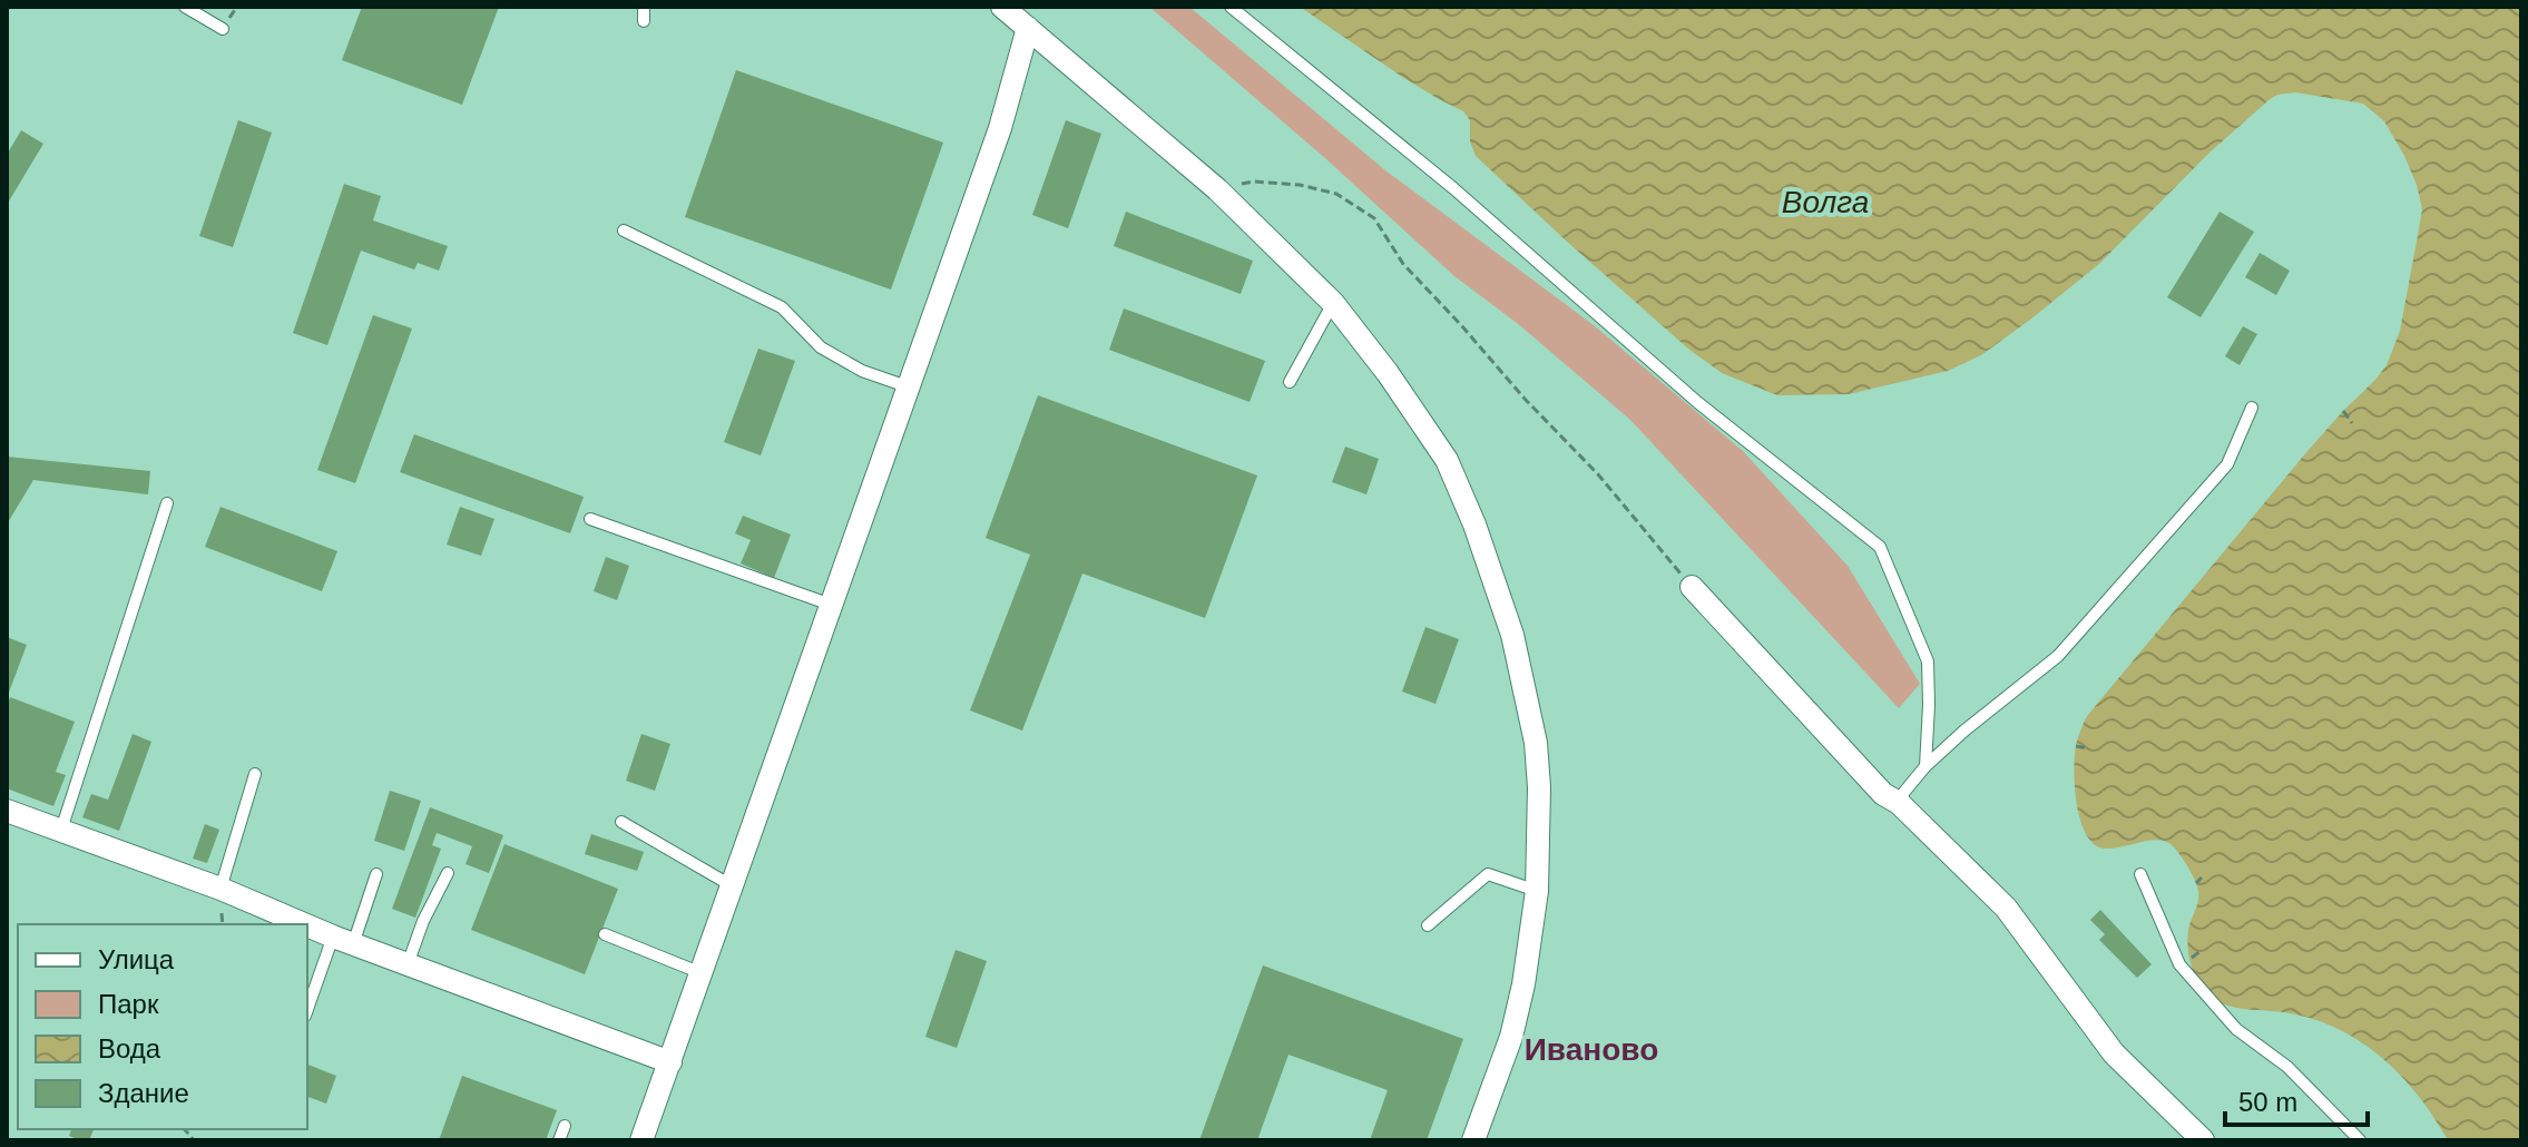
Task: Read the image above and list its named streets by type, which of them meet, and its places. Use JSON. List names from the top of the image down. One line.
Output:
{"districts":["Иваново"],"water":["Волга"],"legend":["Улица","Парк","Вода","Здание"],"scale_bar":"50 m"}
